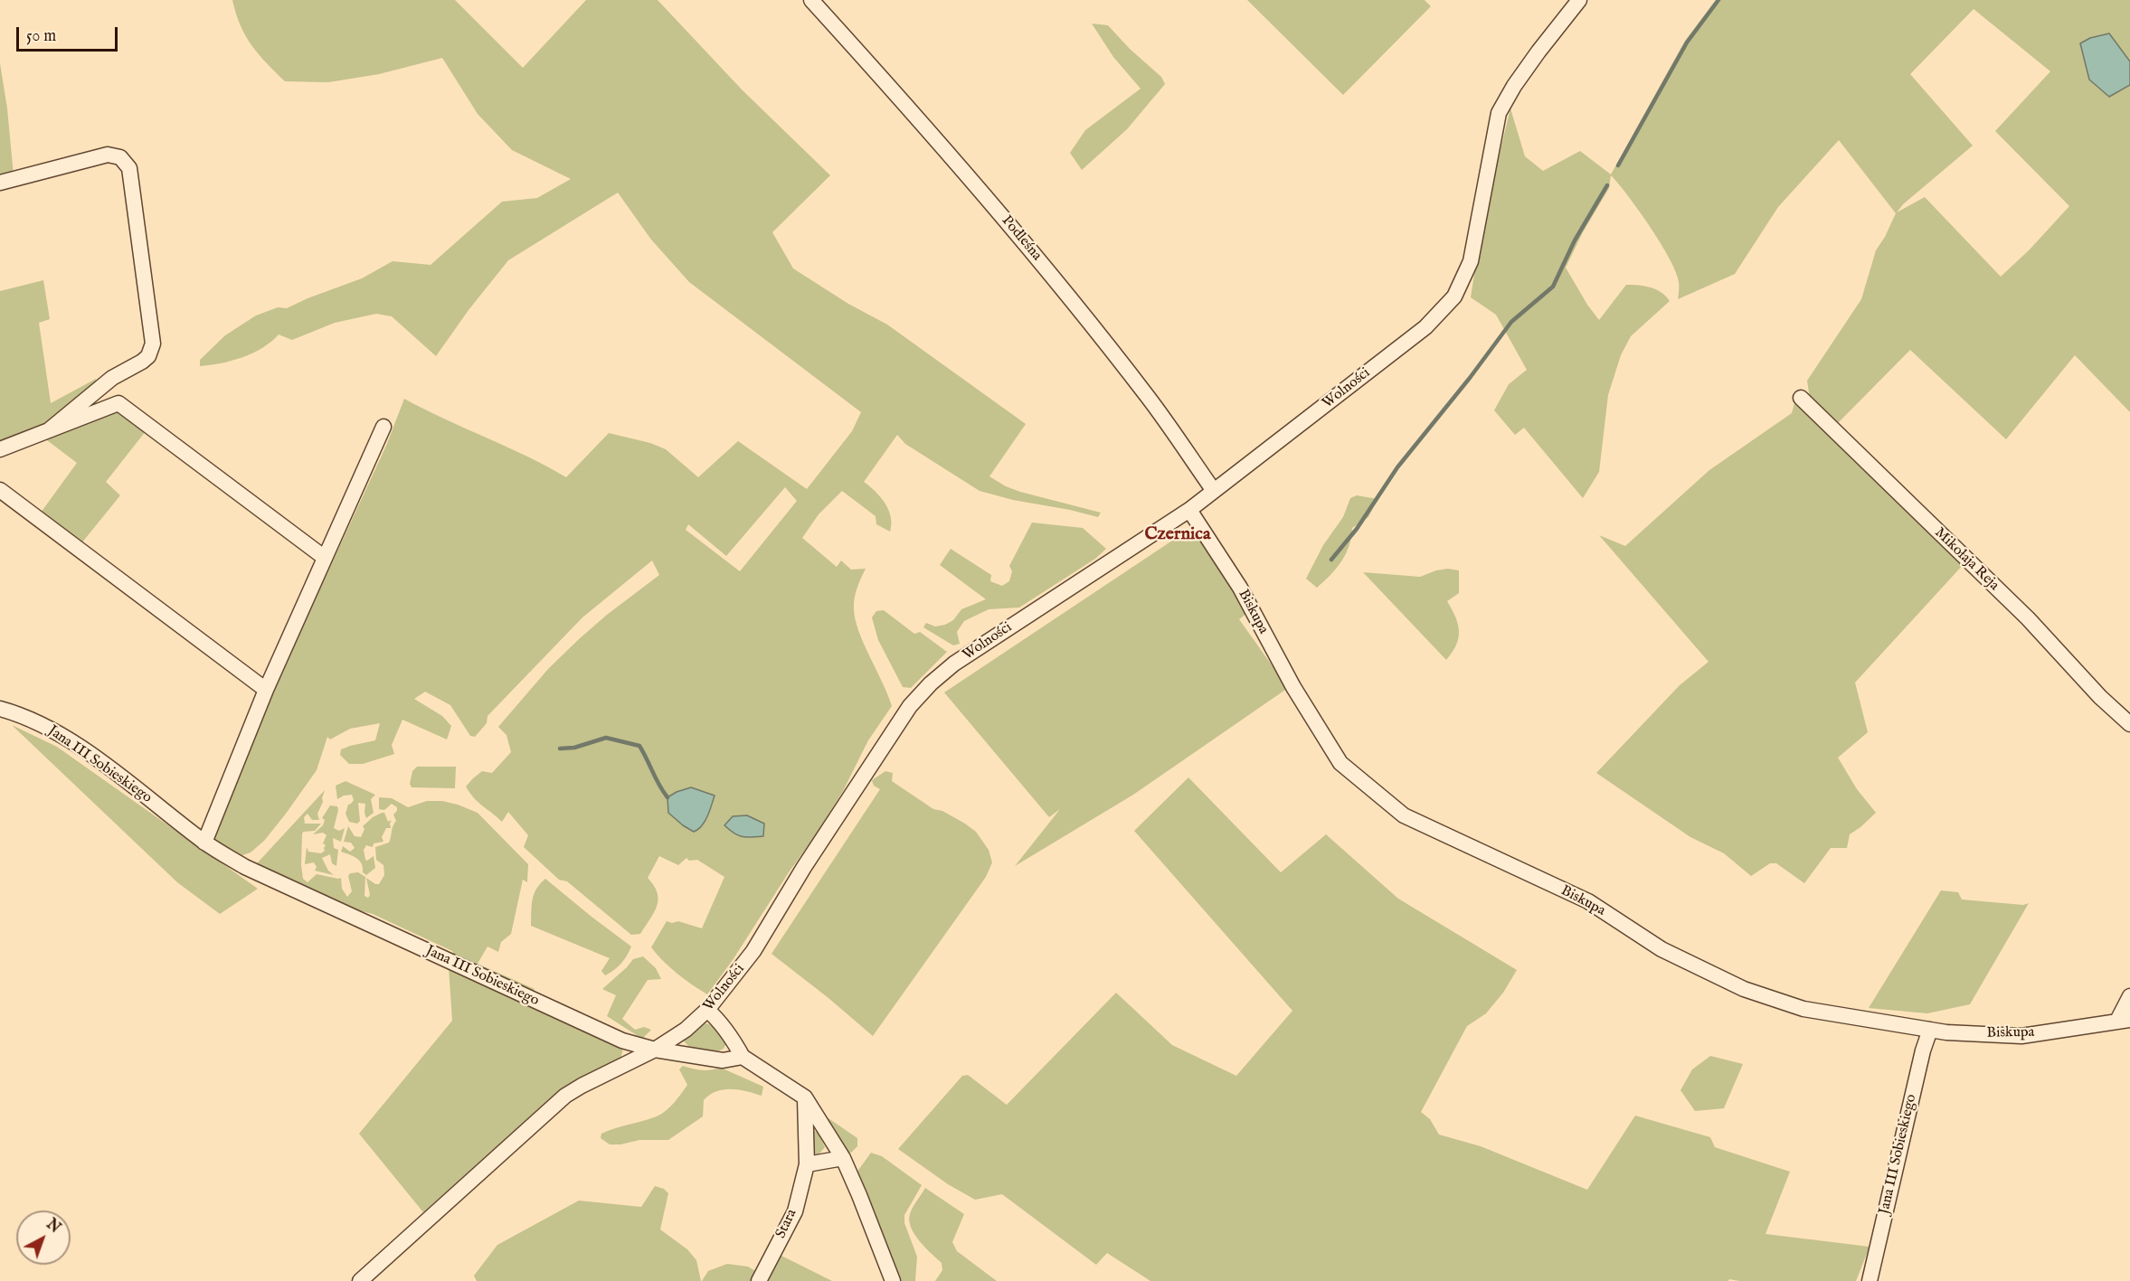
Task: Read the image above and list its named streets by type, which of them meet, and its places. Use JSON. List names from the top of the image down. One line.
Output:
{"streets":{"street":["Podleśna","Wolności","Mikołaja Reja","Biskupa","Jana III Sobieskiego","Stara"]},"crossings":[["Podleśna","Wolności"],["Wolności","Biskupa"],["Wolności","Jana III Sobieskiego"],["Biskupa","Jana III Sobieskiego"]],"districts":["Czernica"],"scale_bar":"50 m","north":"top right"}
